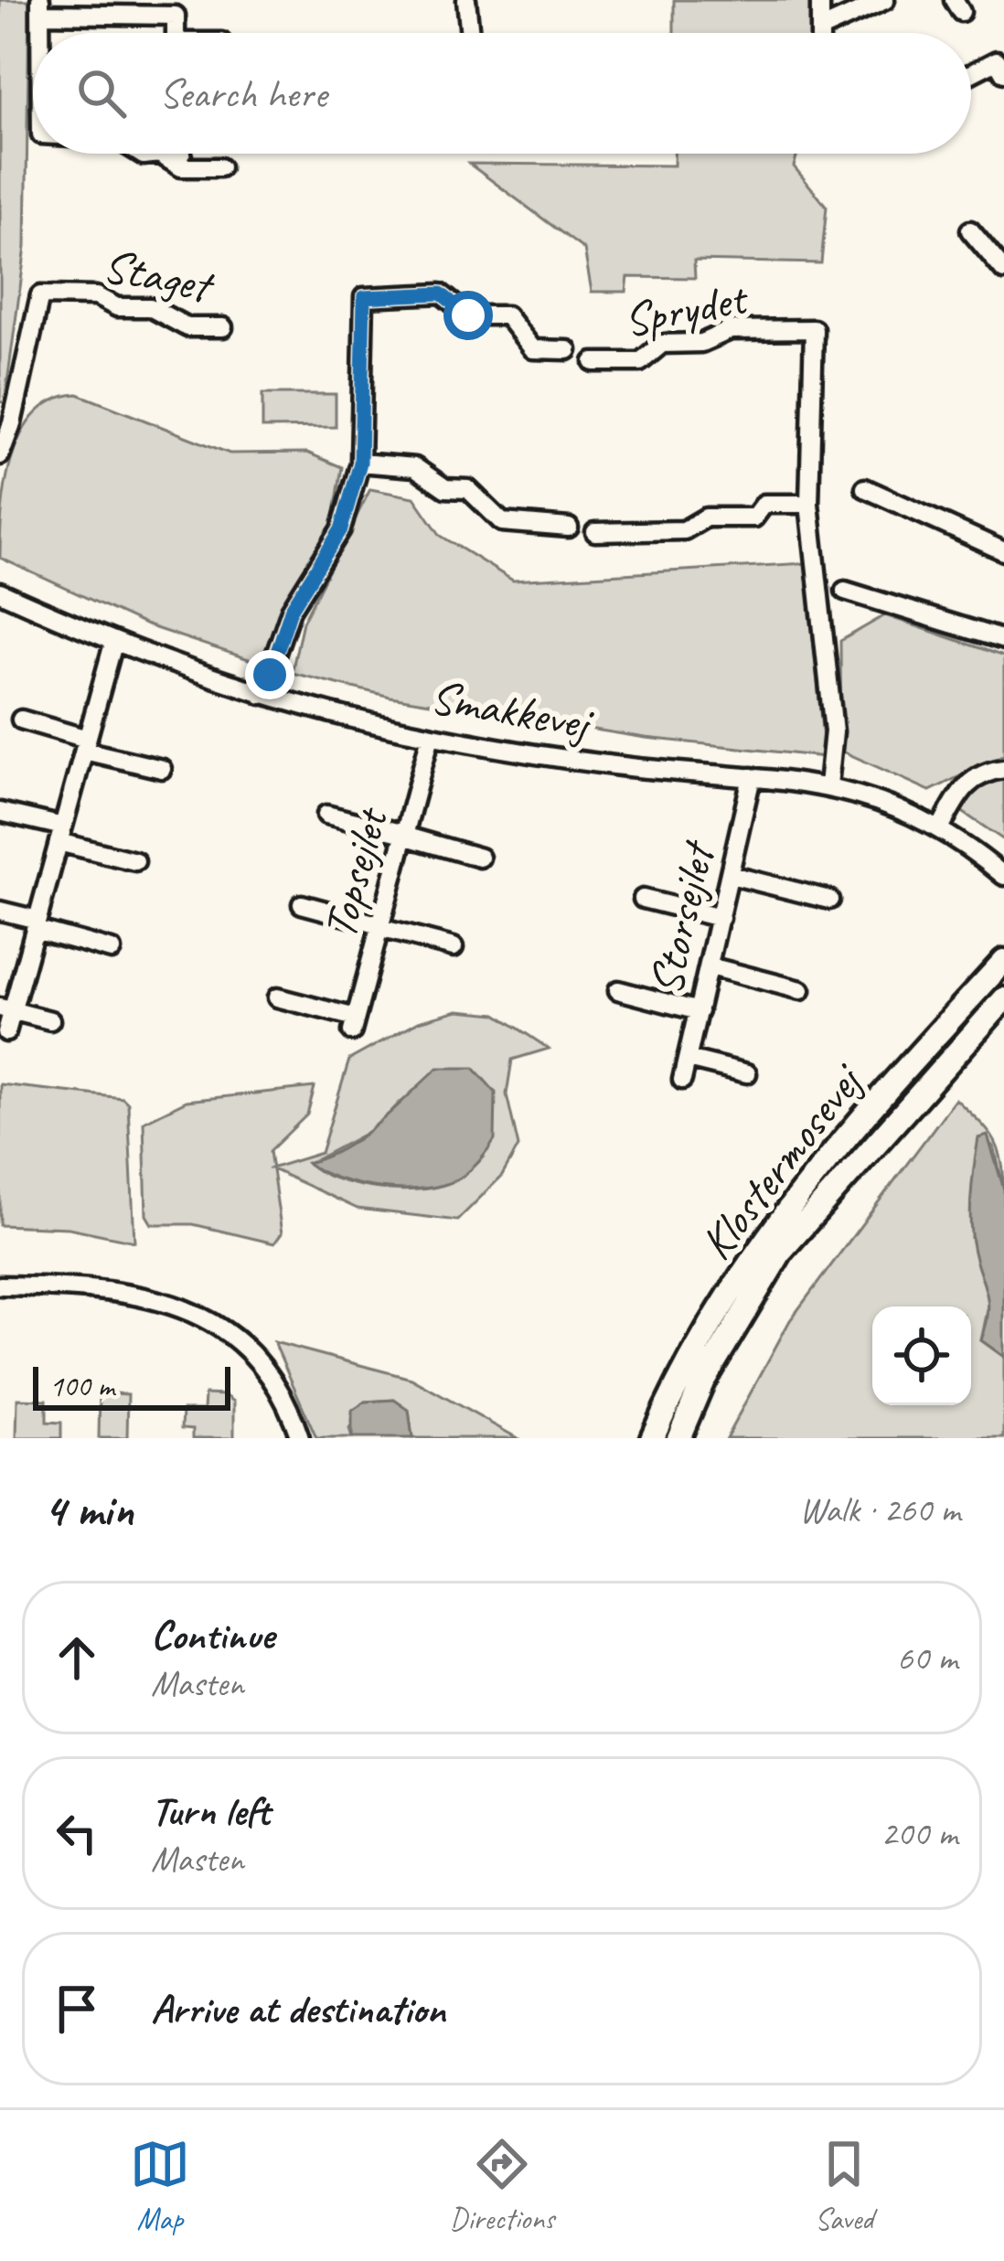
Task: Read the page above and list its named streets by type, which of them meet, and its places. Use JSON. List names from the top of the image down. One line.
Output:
{"streets":{"main road":["Klostermosevej"],"street":["Staget","Sprydet","Smakkevej","Topsejlet","Storsejlet"]},"crossings":[["Sprydet","Smakkevej"],["Smakkevej","Topsejlet"],["Smakkevej","Storsejlet"]],"scale_bar":"100 m","page":{"search":"Search here","scale":"100 m","heading":["4 min","Walk · 260 m"],"list":[["Continue","Masten","60 m"],["Turn left","Masten","200 m"],"Arrive at destination"],"nav":["Map","Directions","Saved"]}}
